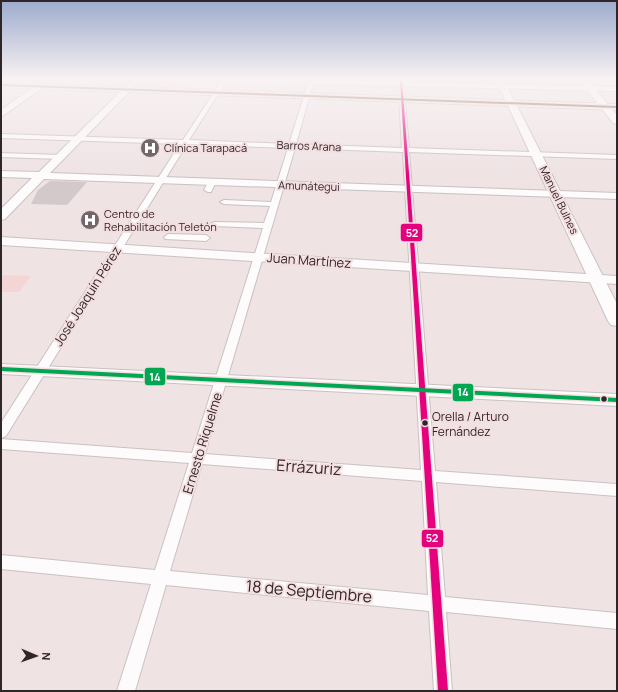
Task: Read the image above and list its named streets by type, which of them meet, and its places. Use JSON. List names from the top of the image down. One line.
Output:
{"streets":{"main road":["Manuel Bulnes"],"street":["Barros Arana","Amunátegui","Juan Martínez","José Joaquín Pérez","Ernesto Riquelme","Errázuriz","18 de Septiembre"]},"crossings":[["Barros Arana","Manuel Bulnes"],["Barros Arana","José Joaquín Pérez"],["Barros Arana","Ernesto Riquelme"],["Amunátegui","Manuel Bulnes"],["Amunátegui","José Joaquín Pérez"],["Amunátegui","Ernesto Riquelme"],["Manuel Bulnes","Juan Martínez"],["Juan Martínez","José Joaquín Pérez"],["Juan Martínez","Ernesto Riquelme"],["Ernesto Riquelme","Errázuriz"],["Ernesto Riquelme","18 de Septiembre"]],"places":{"hospital":["Clínica Tarapacá","Centro de Rehabilitación Teletón"],"other":["Orella / Arturo Fernández"]},"lines":["transit line 52","transit line 14"],"north":"right"}
